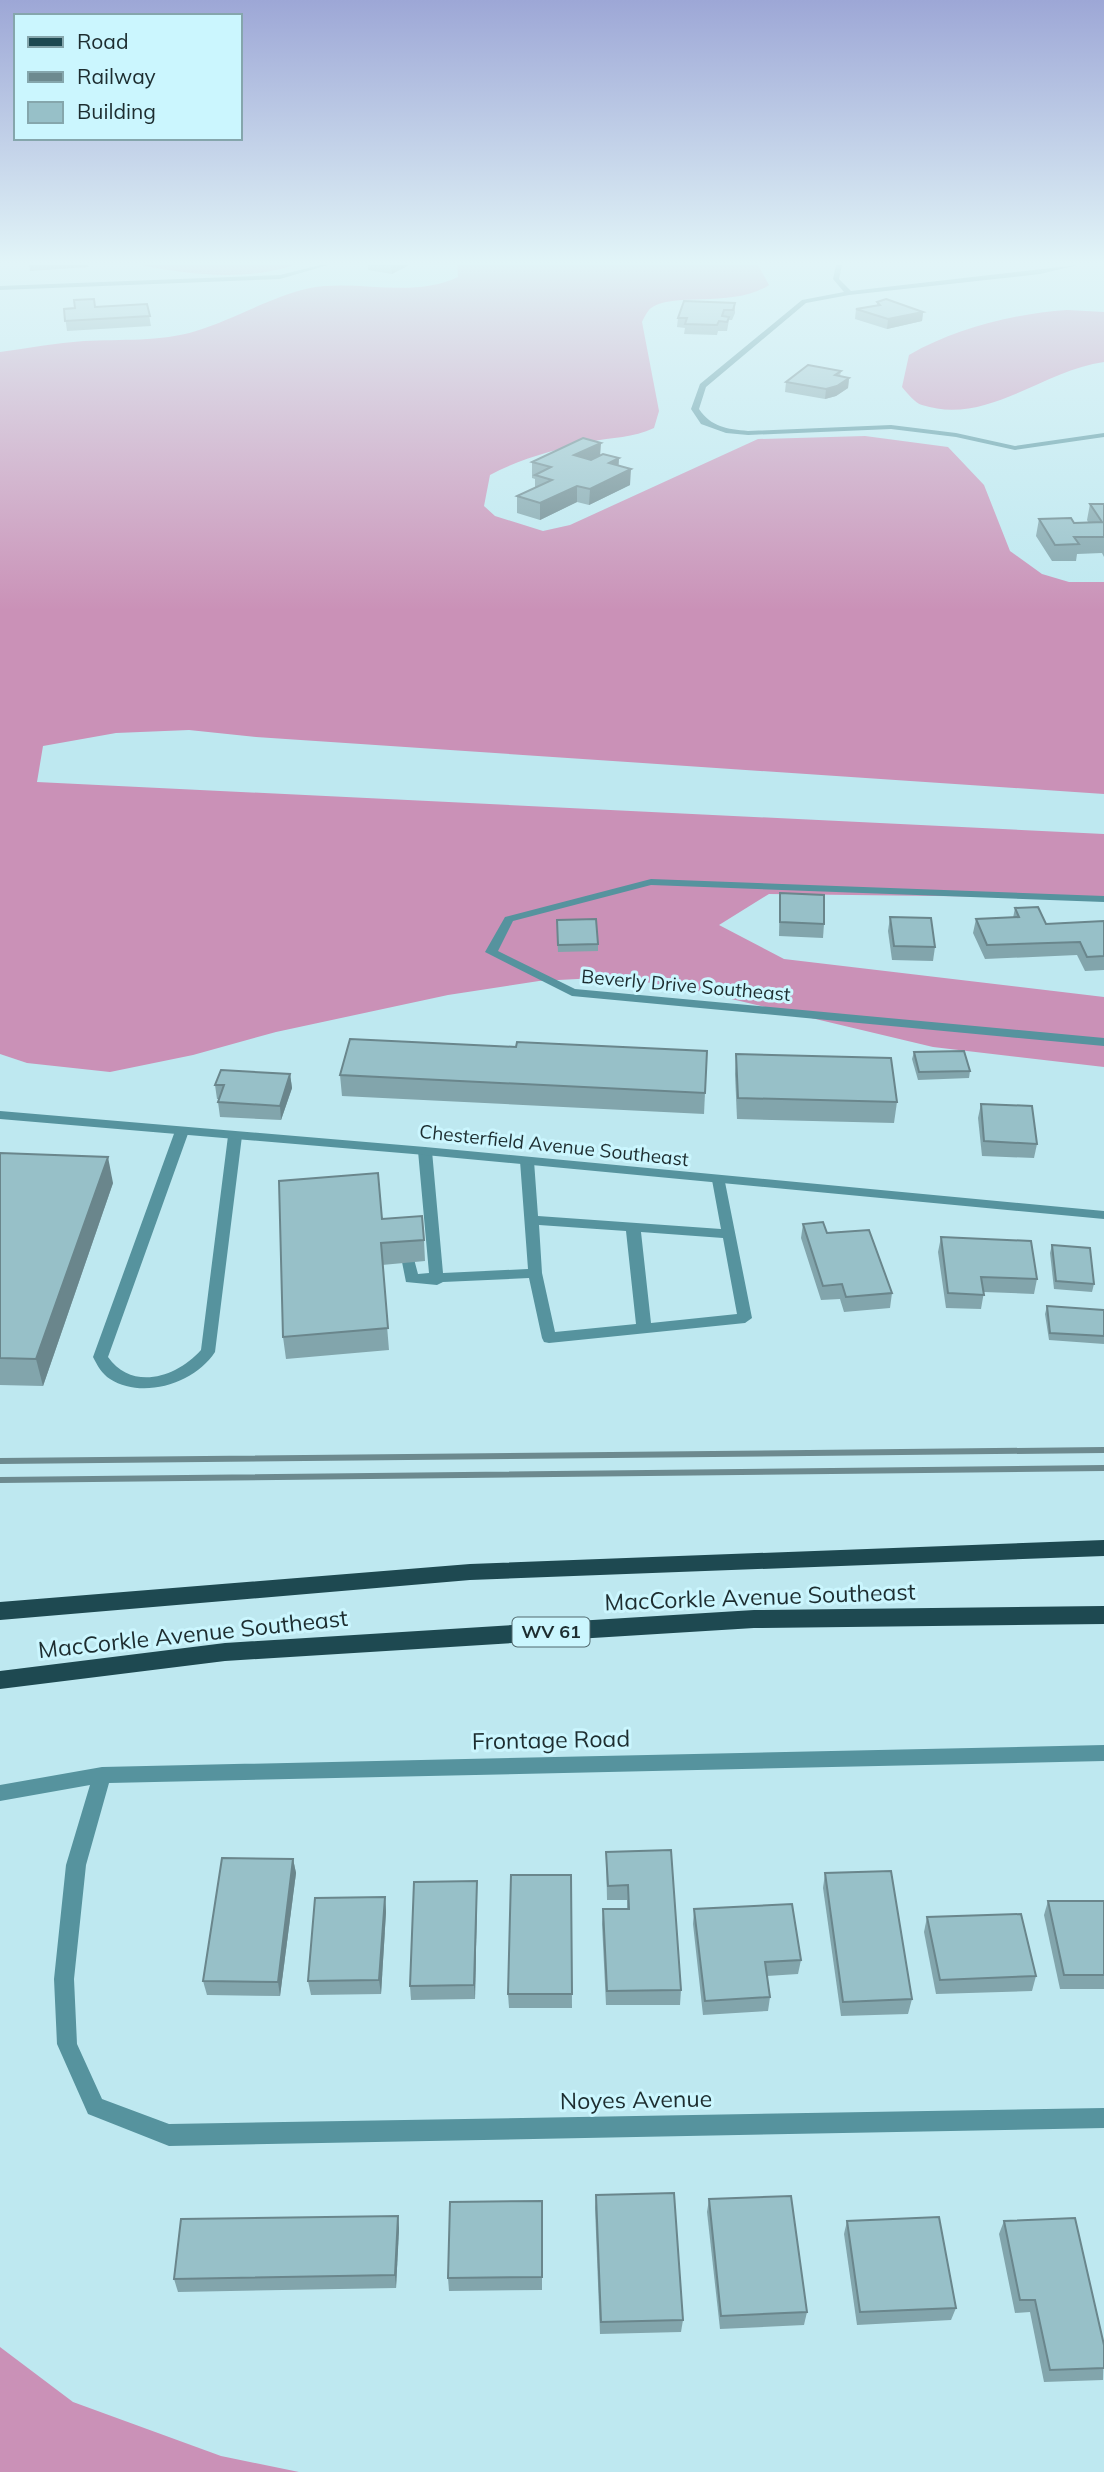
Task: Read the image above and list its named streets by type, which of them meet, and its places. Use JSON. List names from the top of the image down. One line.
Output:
{"streets":{"main road":["MacCorkle Avenue Southeast","WV 61"],"street":["Beverly Drive Southeast","Chesterfield Avenue Southeast","Frontage Road","Noyes Avenue"]},"crossings":[["Frontage Road","Noyes Avenue"]],"legend":["Road","Railway","Building"]}
